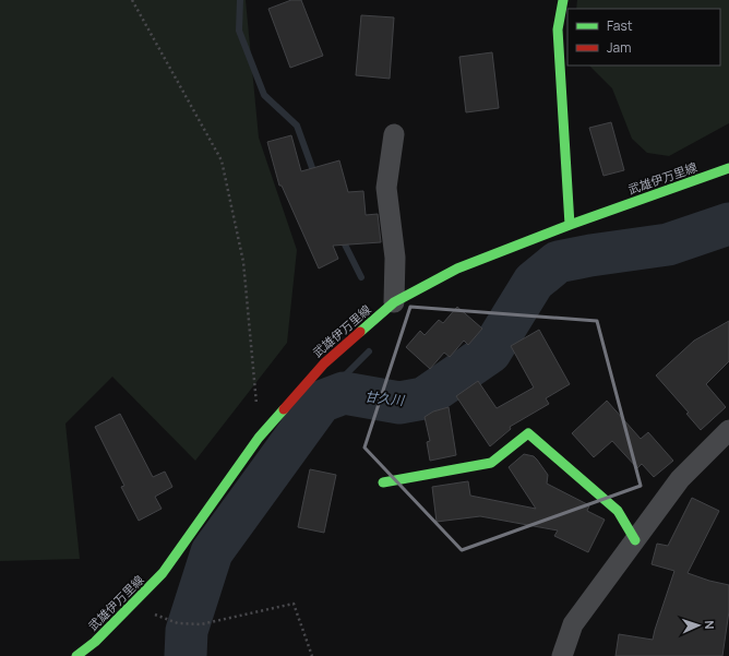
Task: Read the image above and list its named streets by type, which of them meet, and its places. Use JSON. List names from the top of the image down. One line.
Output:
{"streets":{"main road":["武雄伊万里線"]},"water":["甘久川"],"legend":["Fast","Jam"],"north":"right"}
